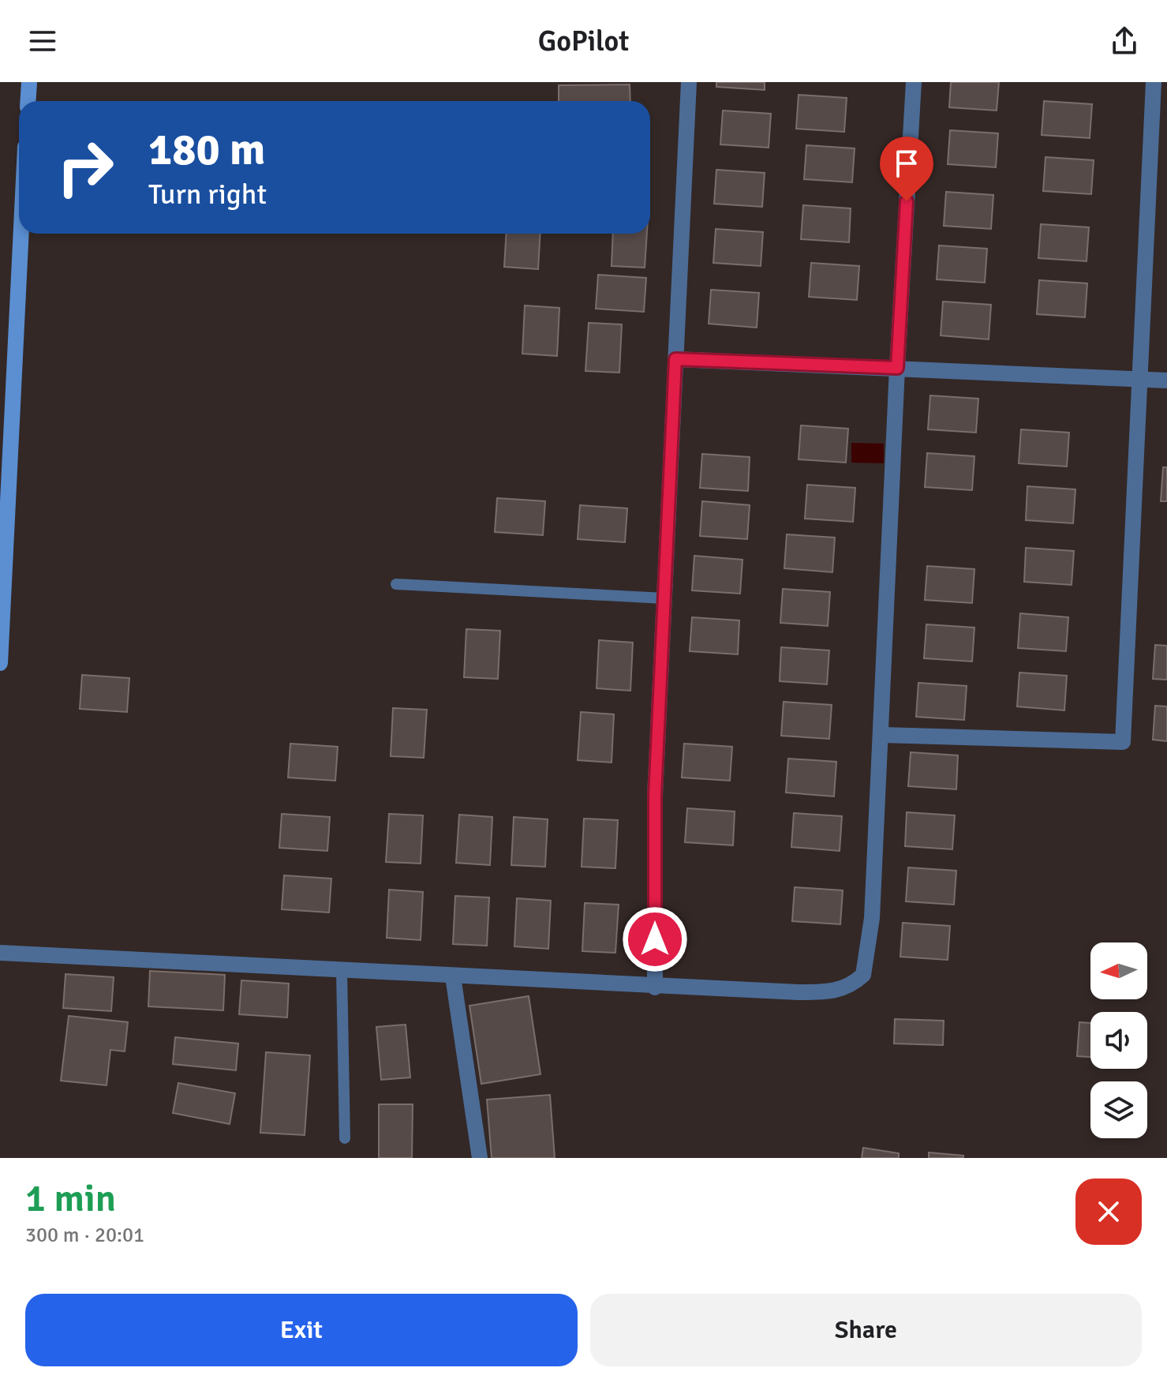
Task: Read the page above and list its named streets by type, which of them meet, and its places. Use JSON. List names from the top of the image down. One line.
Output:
{"north":"left","page":{"header":"GoPilot","turn":["180 m","Turn right"],"heading":["1 min","300 m · 20:01"],"buttons":["Exit","Share"]}}
